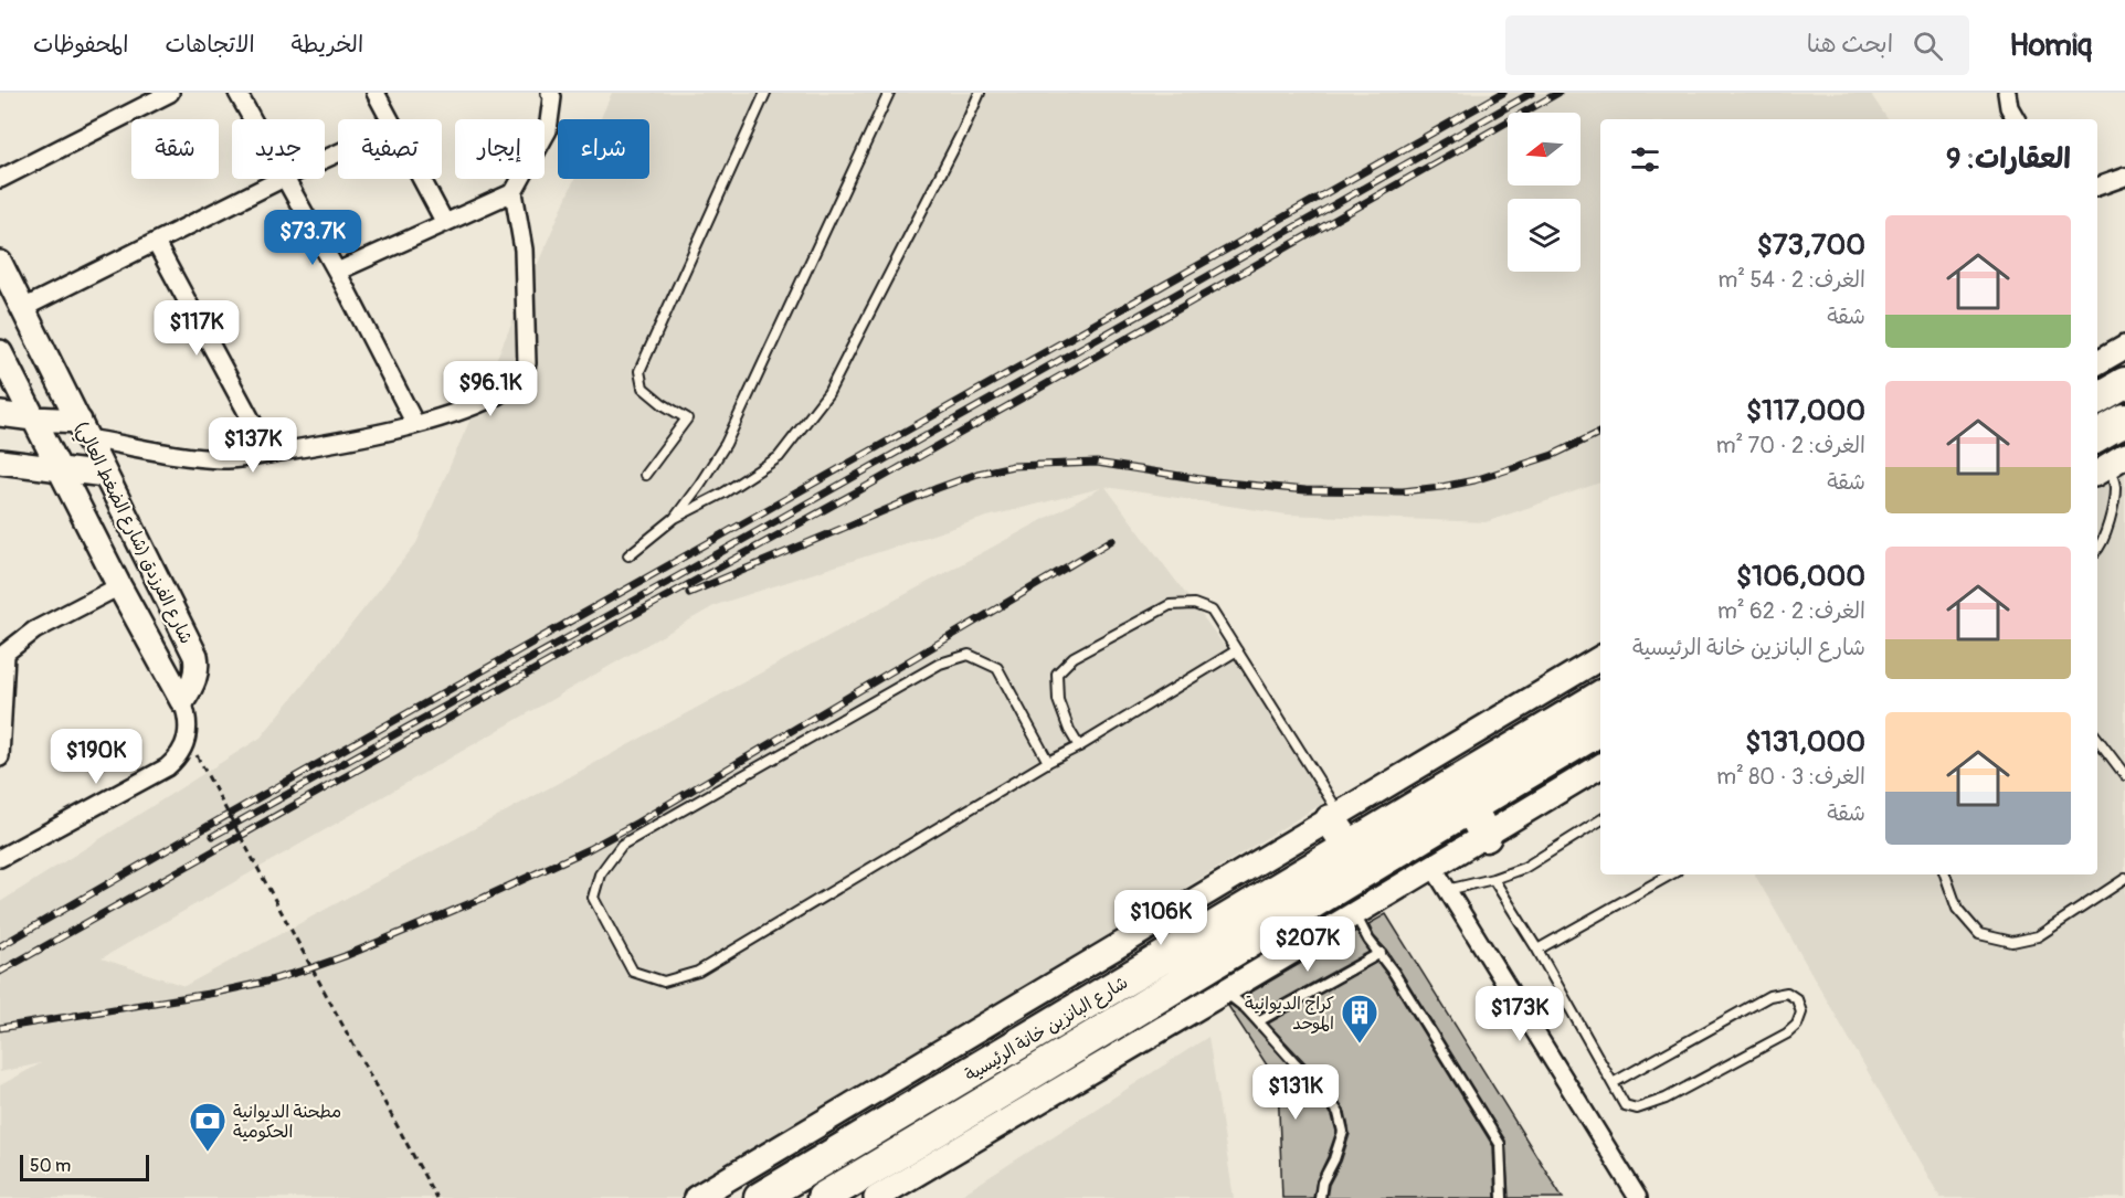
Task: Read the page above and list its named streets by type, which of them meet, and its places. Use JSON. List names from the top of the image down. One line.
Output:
{"streets":{"highway":["شارع البانزين خانة الرئيسية"],"main road":["شارع الفرزدق (شارع الضغط العالي)"]},"places":{"building":["كراج الديوانية الموحد"],"bank":["مطحنة الديوانية الحكومية"]},"scale_bar":"50 m","north":"left","page":{"header":"Homiq","search":"ابحث هنا","nav":["الخريطة","الاتجاهات","المحفوظات"],"chip":["شراء","إيجار","تصفية","جديد","شقة"],"heading":"العقارات: 9","list":[{"name":"$73,700","note":"الغرف: 2 · 54 m² · شقة"},{"name":"$117,000","note":"الغرف: 2 · 70 m² · شقة"},{"name":"$106,000","note":"الغرف: 2 · 62 m² · شارع البانزين خانة الرئيسية"},{"name":"$131,000","note":"الغرف: 3 · 80 m² · شقة"}],"price":["$73.7K","$117K","$96.1K","$137K","$190K","$106K","$207K","$173K","$131K"],"scale":"50 m"}}
